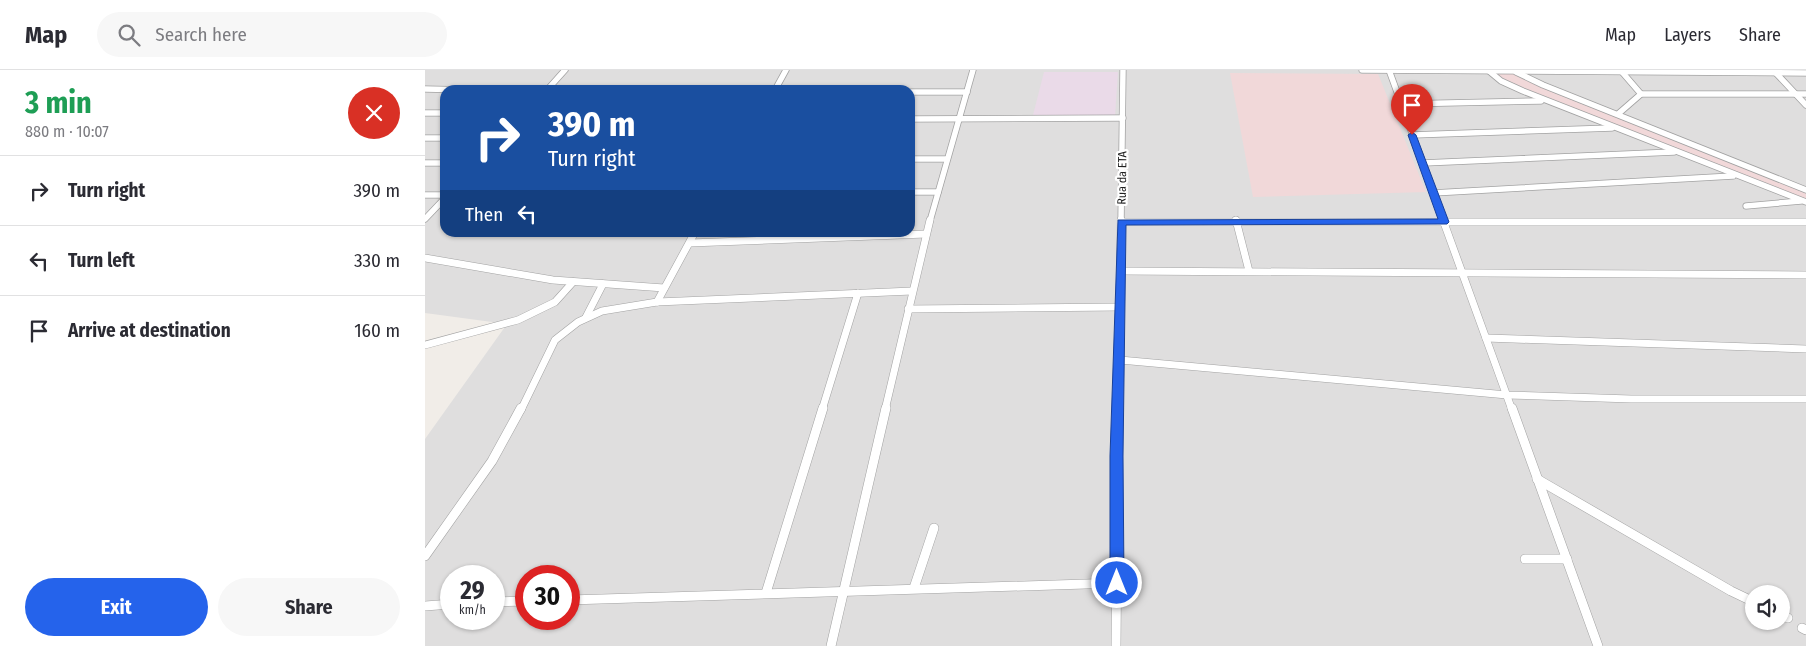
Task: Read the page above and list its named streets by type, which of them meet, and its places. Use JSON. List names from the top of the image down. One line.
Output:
{"streets":{"street":["Rua da ETA"]},"page":{"header":"Map","search":"Search here","nav":["Map","Layers","Share"],"heading":["3 min","880 m · 10:07"],"turn":["390 m","Turn right"],"list":[{"name":"Turn right","value":"390 m"},{"name":"Turn left","value":"330 m"},{"name":"Arrive at destination","value":"160 m"}],"then":"Then","speed":"29 km/h","limit":"30","buttons":["Exit","Share"]}}
